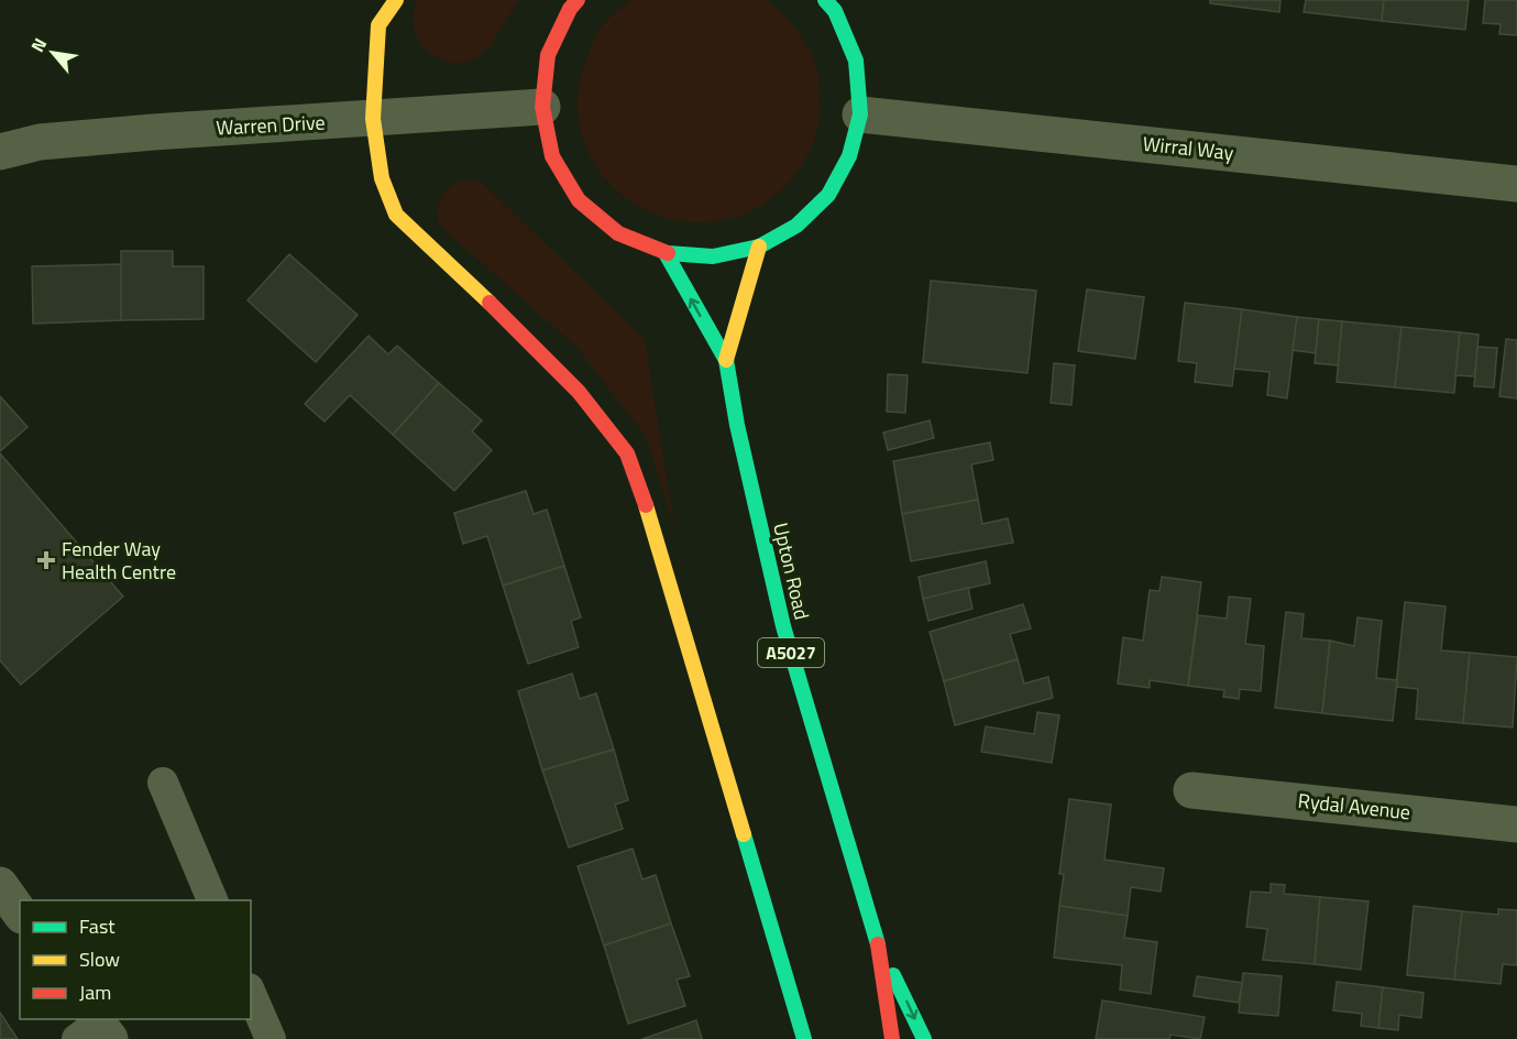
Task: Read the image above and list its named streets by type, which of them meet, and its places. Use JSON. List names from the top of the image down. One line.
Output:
{"streets":{"main road":["Upton Road","A5027"],"street":["Warren Drive","Wirral Way","Rydal Avenue"]},"places":{"health":["Fender Way Health Centre"]},"legend":["Fast","Slow","Jam"],"north":"top left"}
